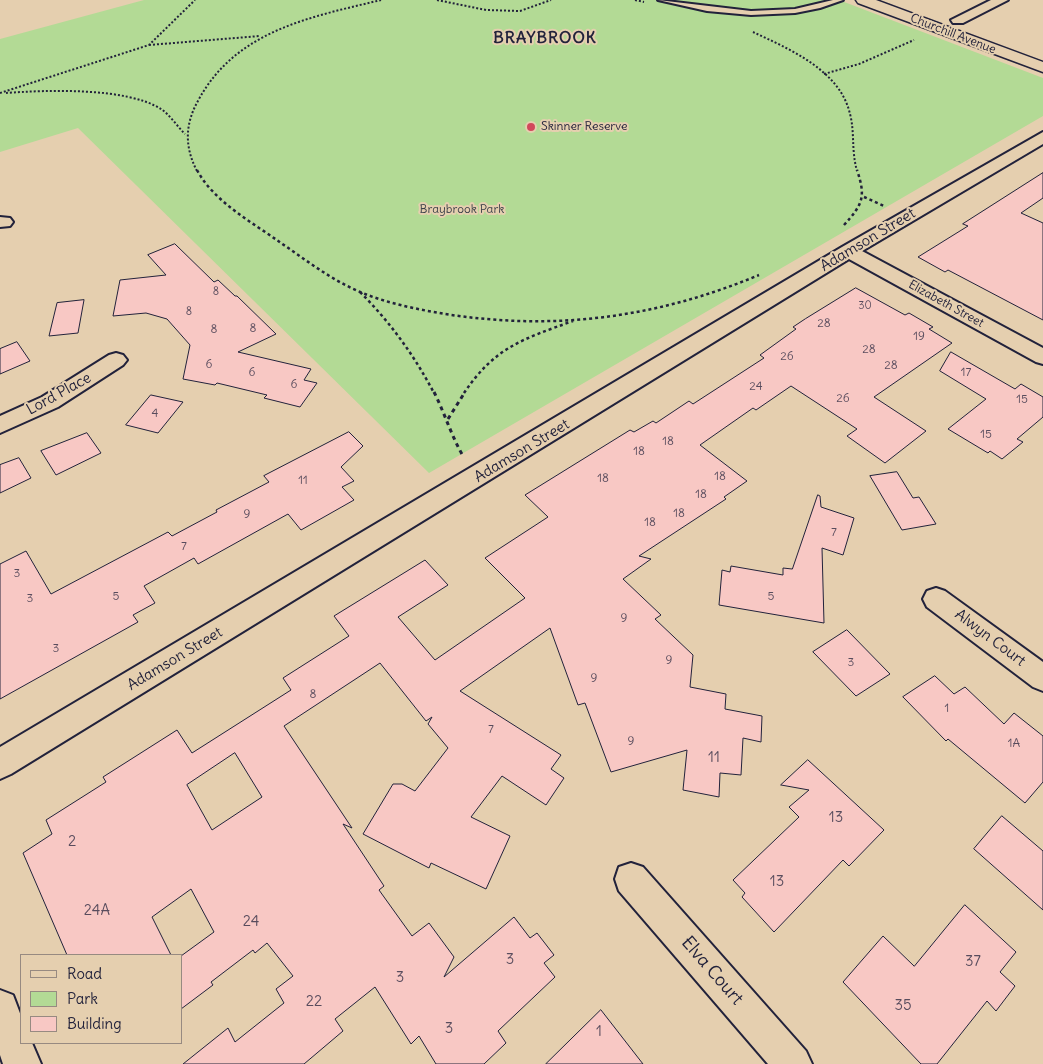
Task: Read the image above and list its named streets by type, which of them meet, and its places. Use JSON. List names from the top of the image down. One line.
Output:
{"streets":{"main road":["Churchill Avenue"],"street":["Adamson Street","Elizabeth Street","Lord Place","Alwyn Court","Elva Court"]},"crossings":[["Adamson Street","Elizabeth Street"]],"districts":["BRAYBROOK"],"parks":["Braybrook Park"],"places":["Skinner Reserve"],"house_numbers":["8","30","8","28","8","8","19","28","26","6","28","6","17","6","24","26","15","4","15","18","18","18","18","11","18","18","9","18","7","7","3","5","5","3","9","3","9","3","9","8","1","7","9","1A","11","13","2","13","24A","24","3","37","3","22","35","3","1"],"legend":["Road","Park","Building"]}
